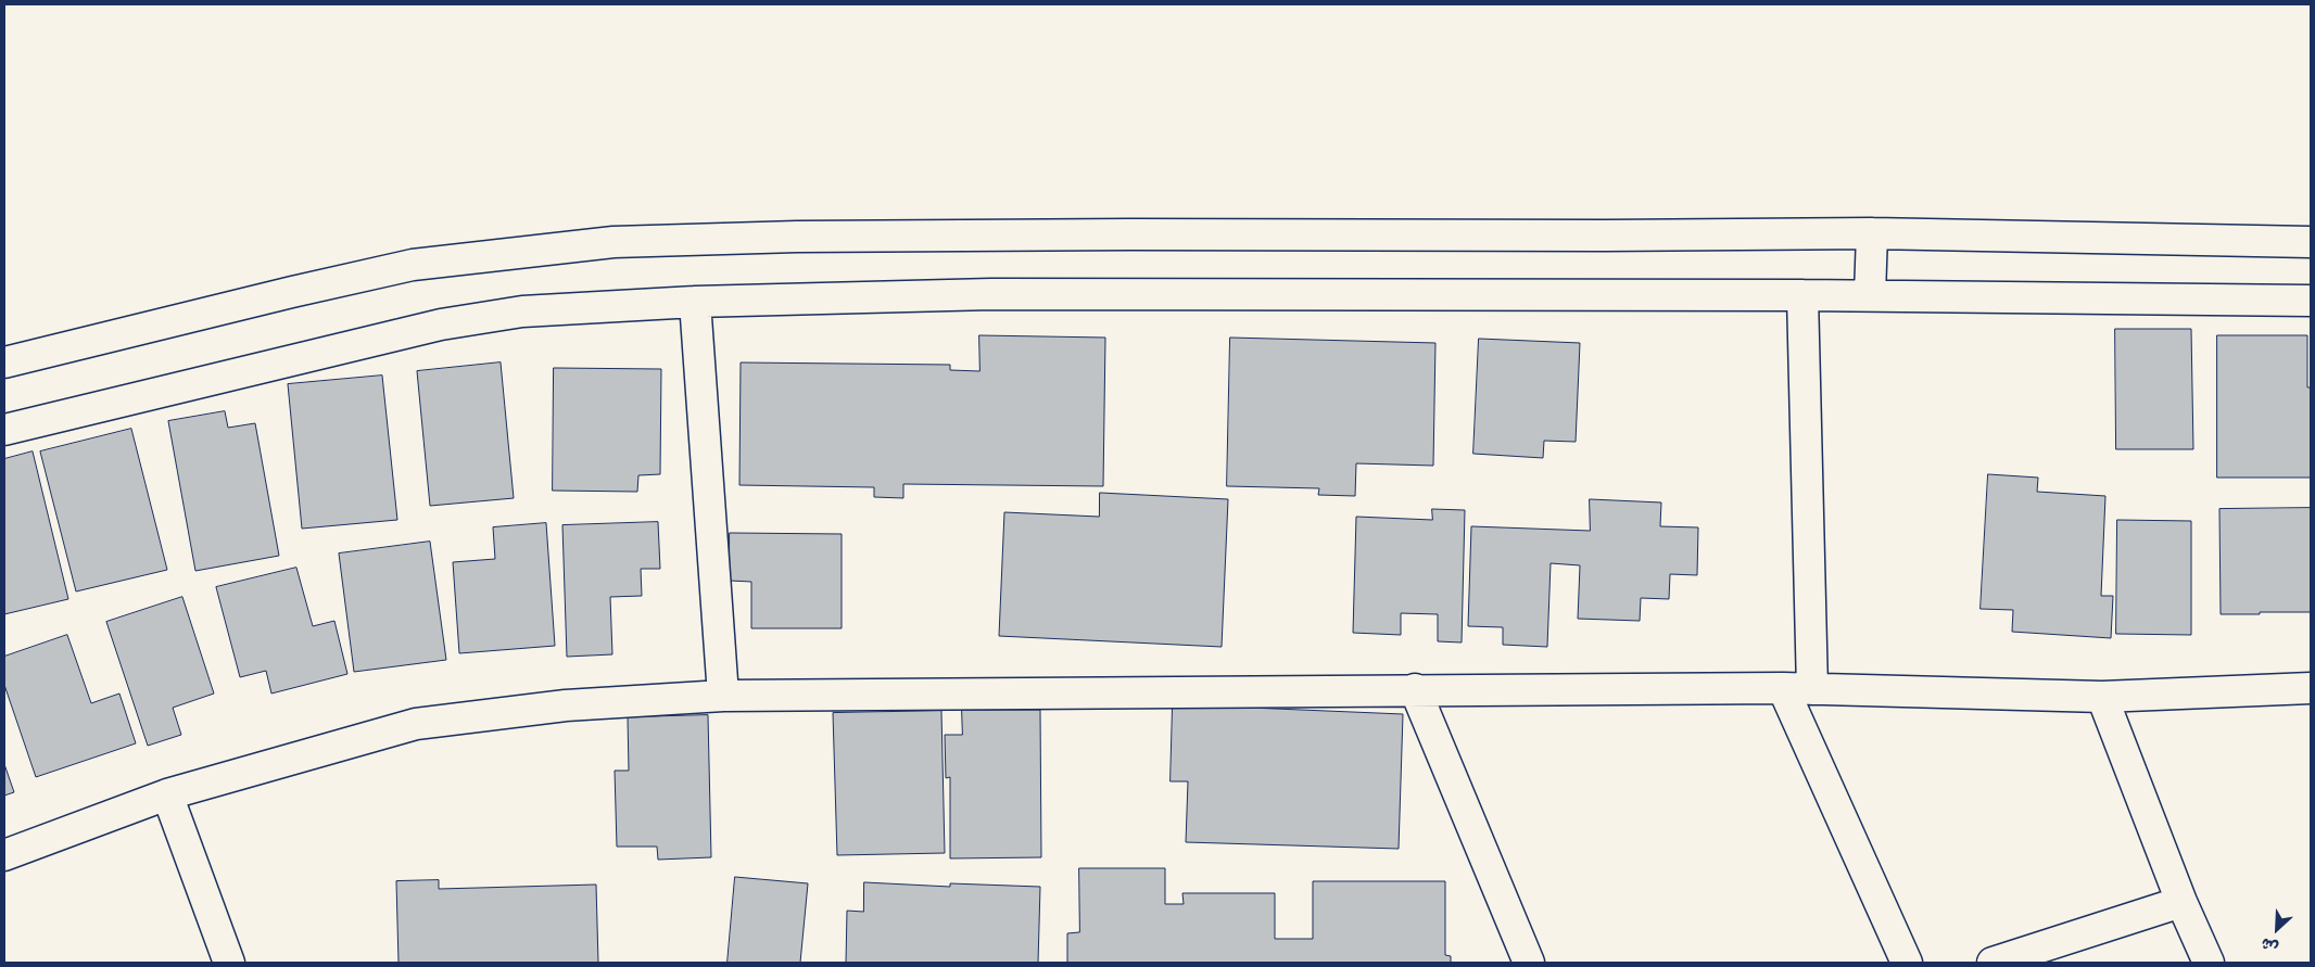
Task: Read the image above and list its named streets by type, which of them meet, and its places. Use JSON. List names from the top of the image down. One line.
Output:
{"north":"bottom left"}
